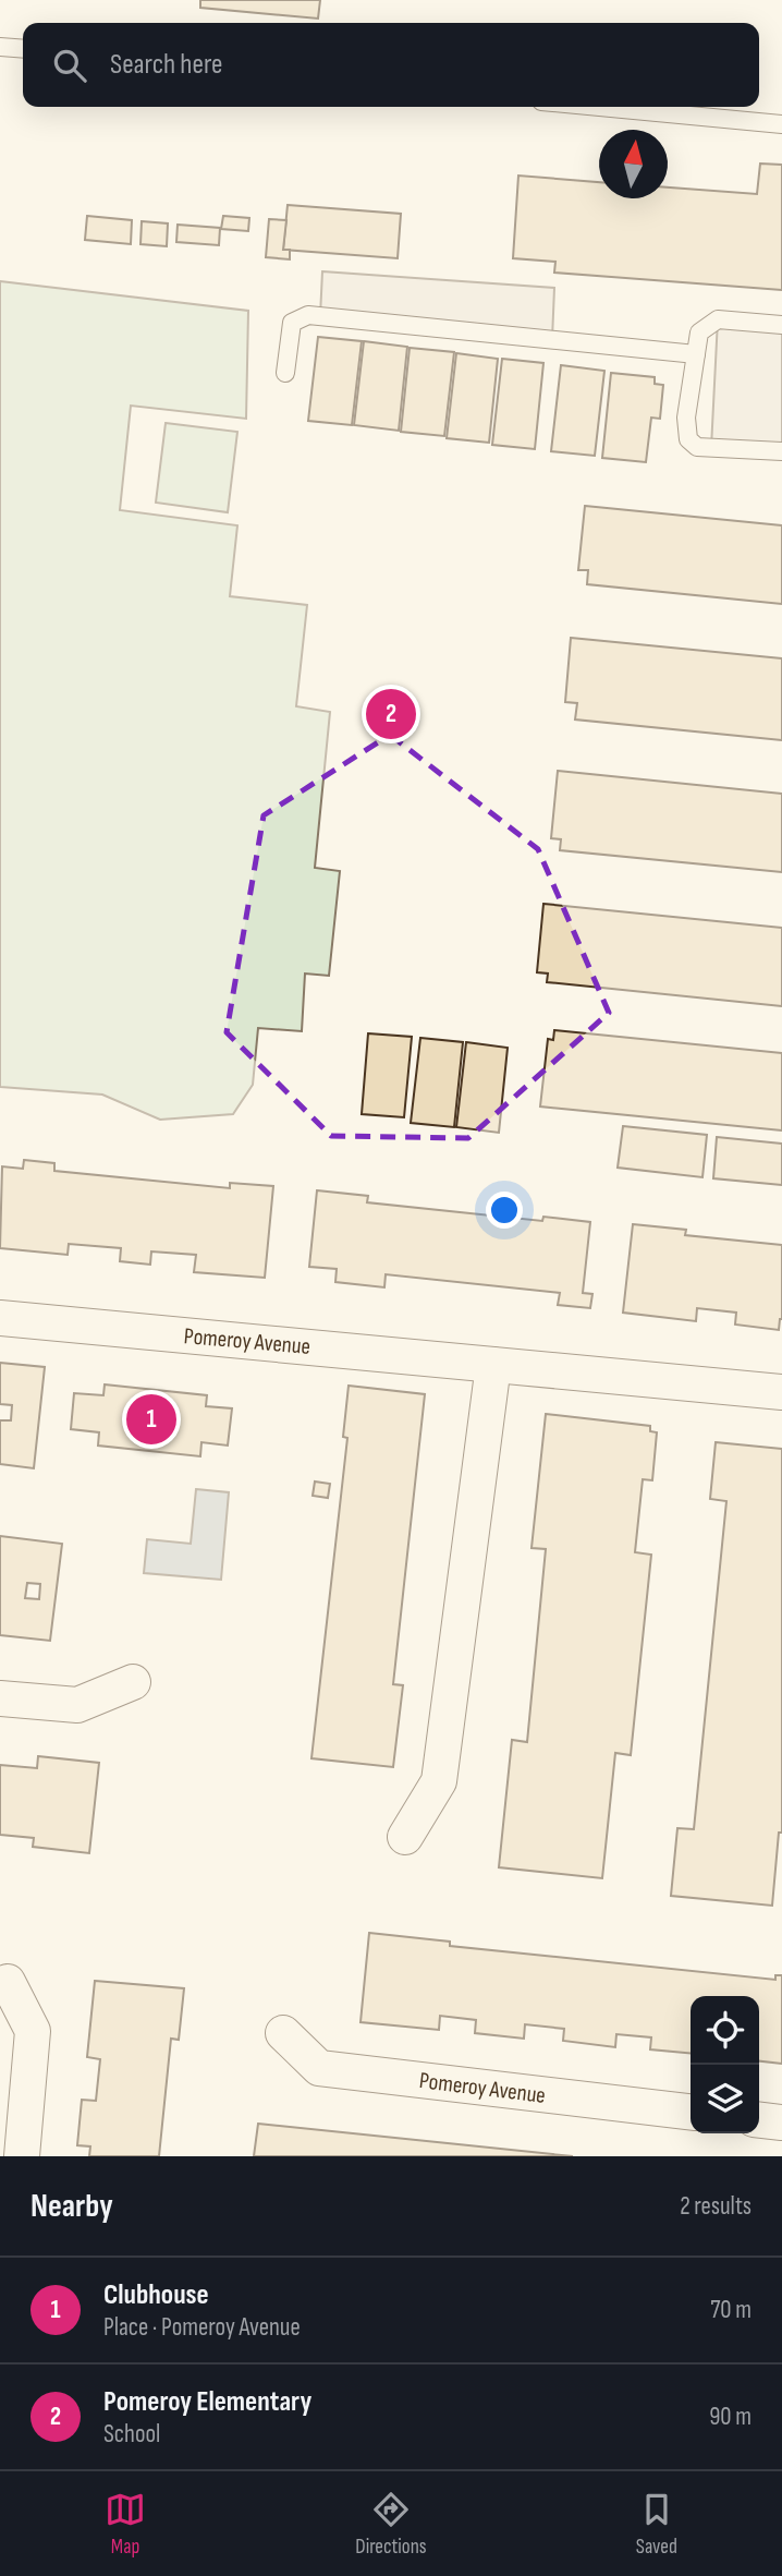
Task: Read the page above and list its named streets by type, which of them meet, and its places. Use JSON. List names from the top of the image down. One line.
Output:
{"streets":{"street":["Pomeroy Avenue"]},"north":"top","page":{"search":"Search here","pins":["2","1"],"heading":["Nearby","2 results"],"list":[{"mark":"1","name":"Clubhouse","note":"Place · Pomeroy Avenue","value":"70 m"},{"mark":"2","name":"Pomeroy Elementary","note":"School","value":"90 m"}],"nav":["Map","Directions","Saved"]}}
